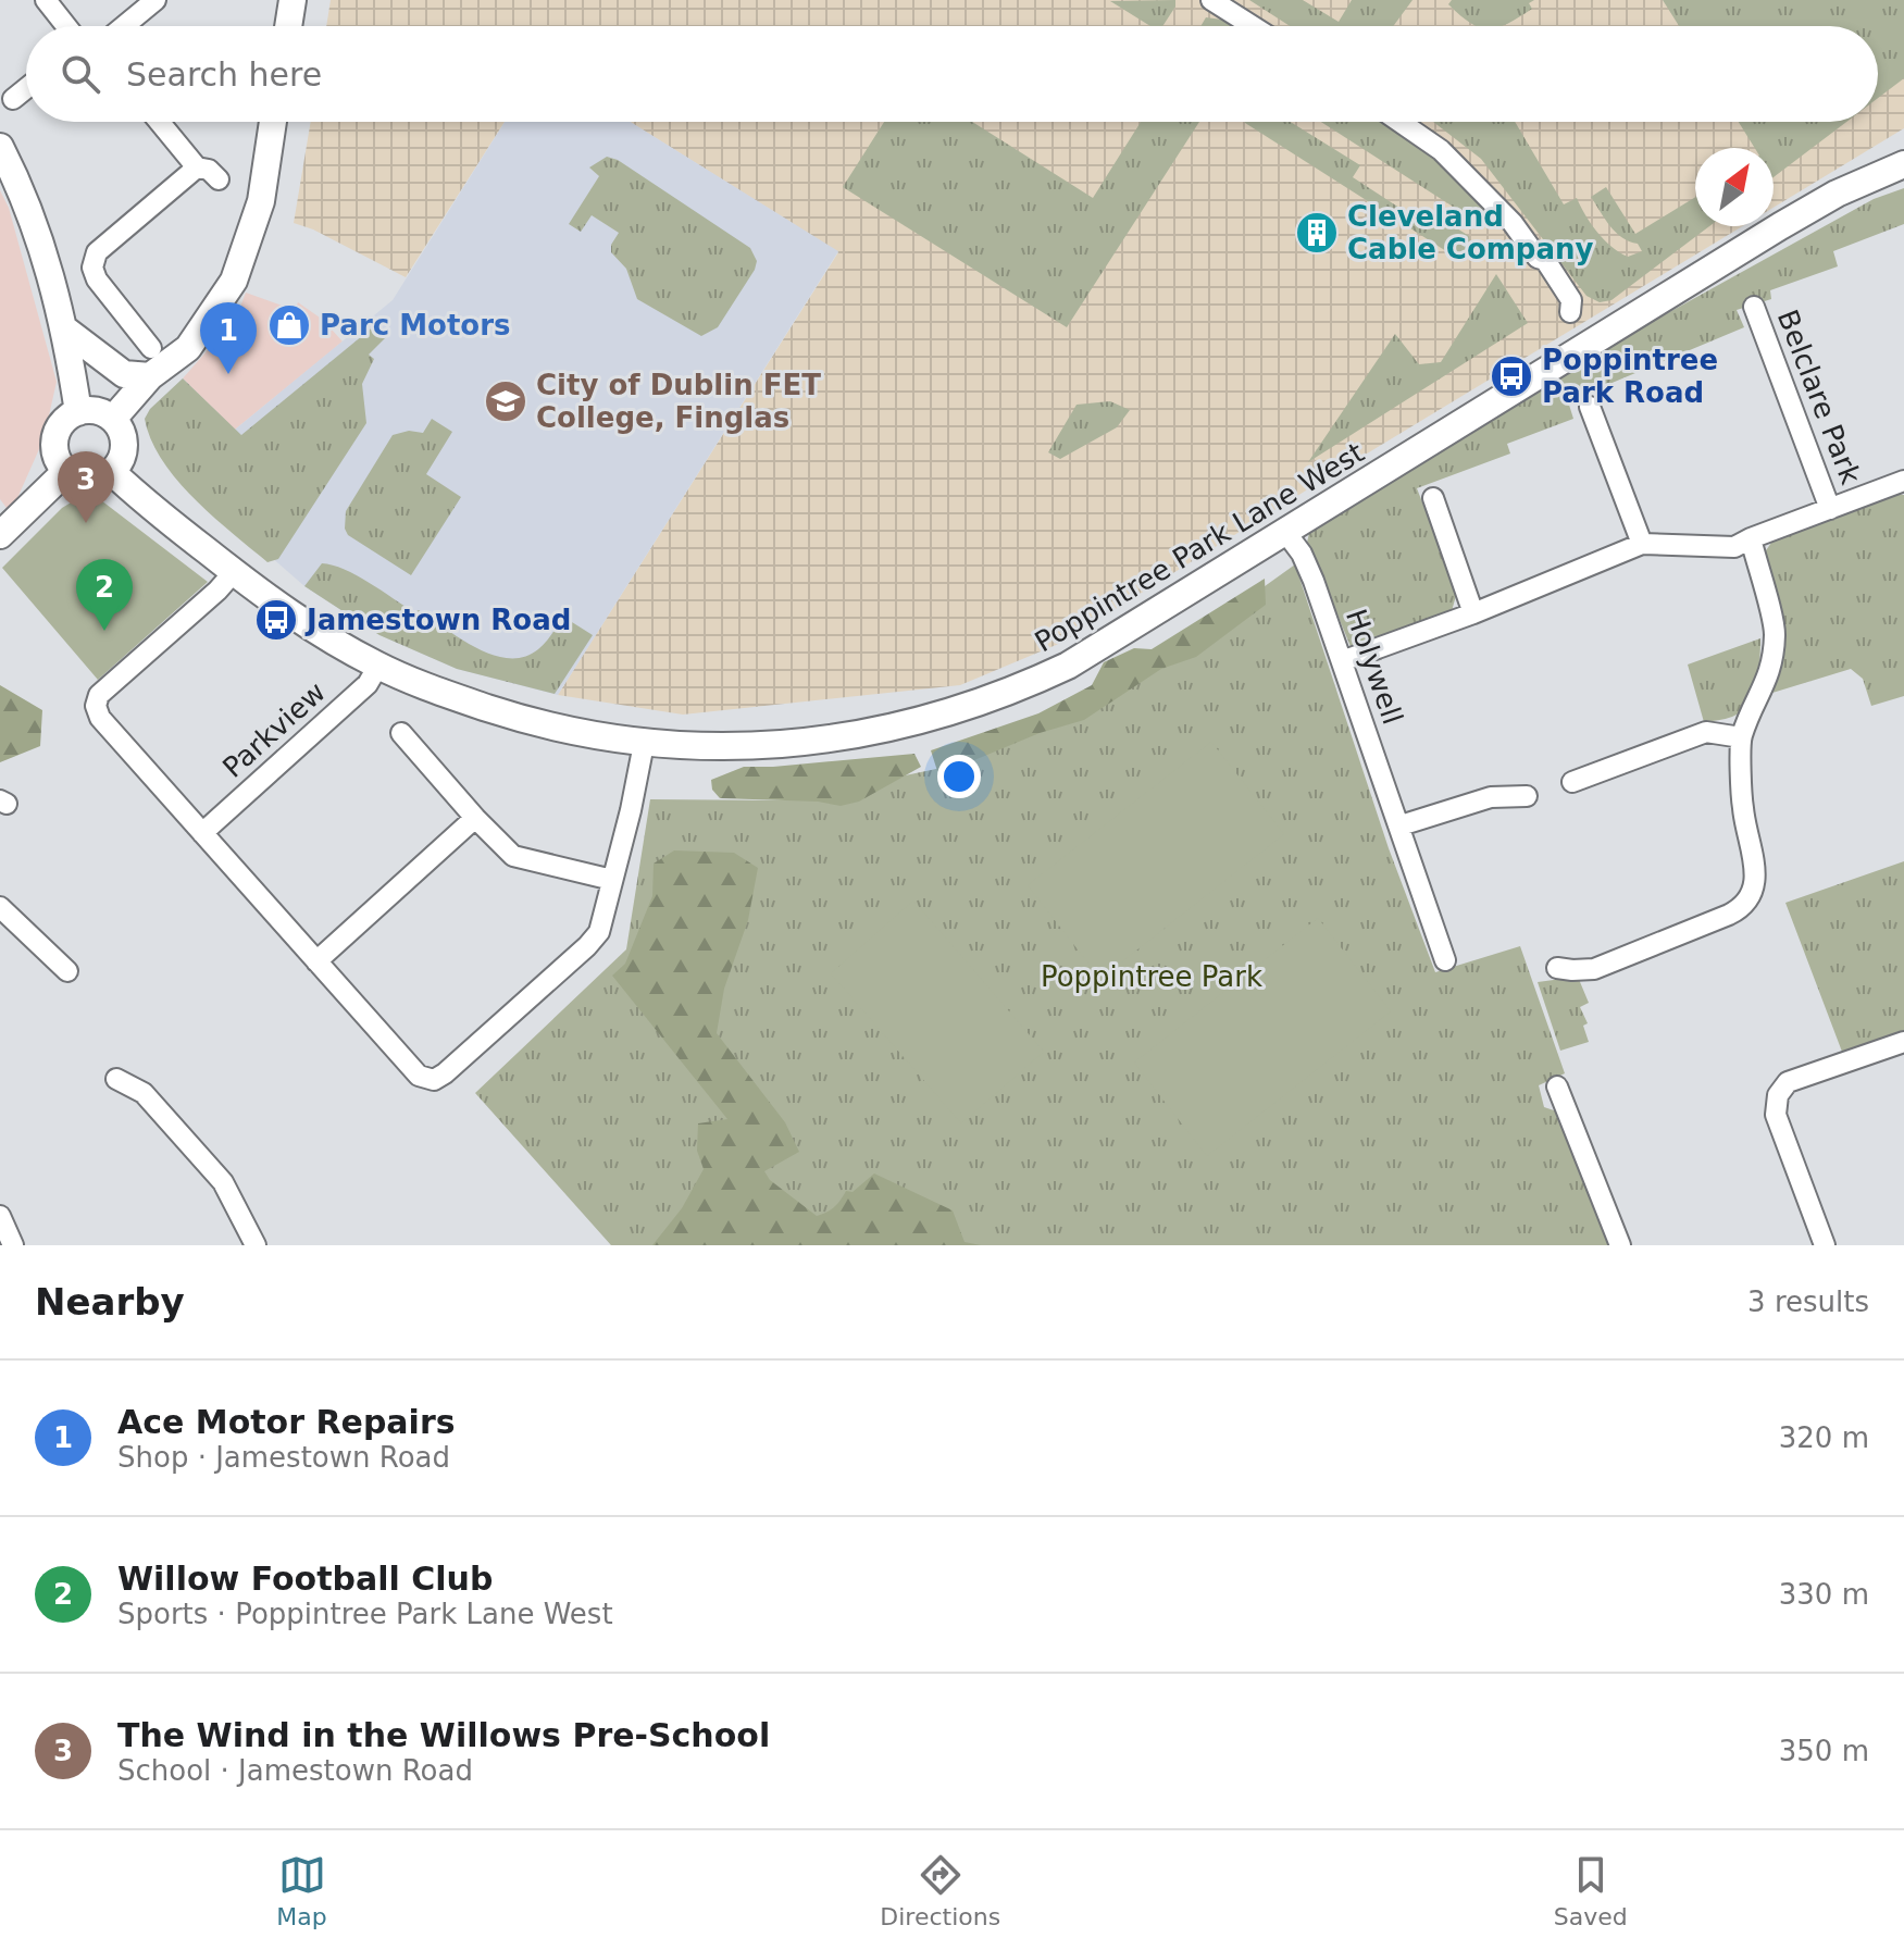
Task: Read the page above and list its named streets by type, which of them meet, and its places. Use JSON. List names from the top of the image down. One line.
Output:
{"streets":{"street":["Belclare Park","Poppintree Park Lane West","Holywell","Parkview"]},"crossings":[["Belclare Park","Holywell"],["Poppintree Park Lane West","Holywell"],["Poppintree Park Lane West","Parkview"]],"parks":["Poppintree Park"],"places":{"building":["Cleveland Cable Company"],"shop":["Parc Motors"],"bus stop":["Poppintree Park Road","Jamestown Road"],"school or university":["City of Dublin FET College, Finglas"]},"north":"top right","page":{"search":"Search here","pins":["1","3","2"],"heading":["Nearby","3 results"],"list":[{"mark":"1","name":"Ace Motor Repairs","note":"Shop · Jamestown Road","value":"320 m"},{"mark":"2","name":"Willow Football Club","note":"Sports · Poppintree Park Lane West","value":"330 m"},{"mark":"3","name":"The Wind in the Willows Pre-School","note":"School · Jamestown Road","value":"350 m"}],"nav":["Map","Directions","Saved"]}}
